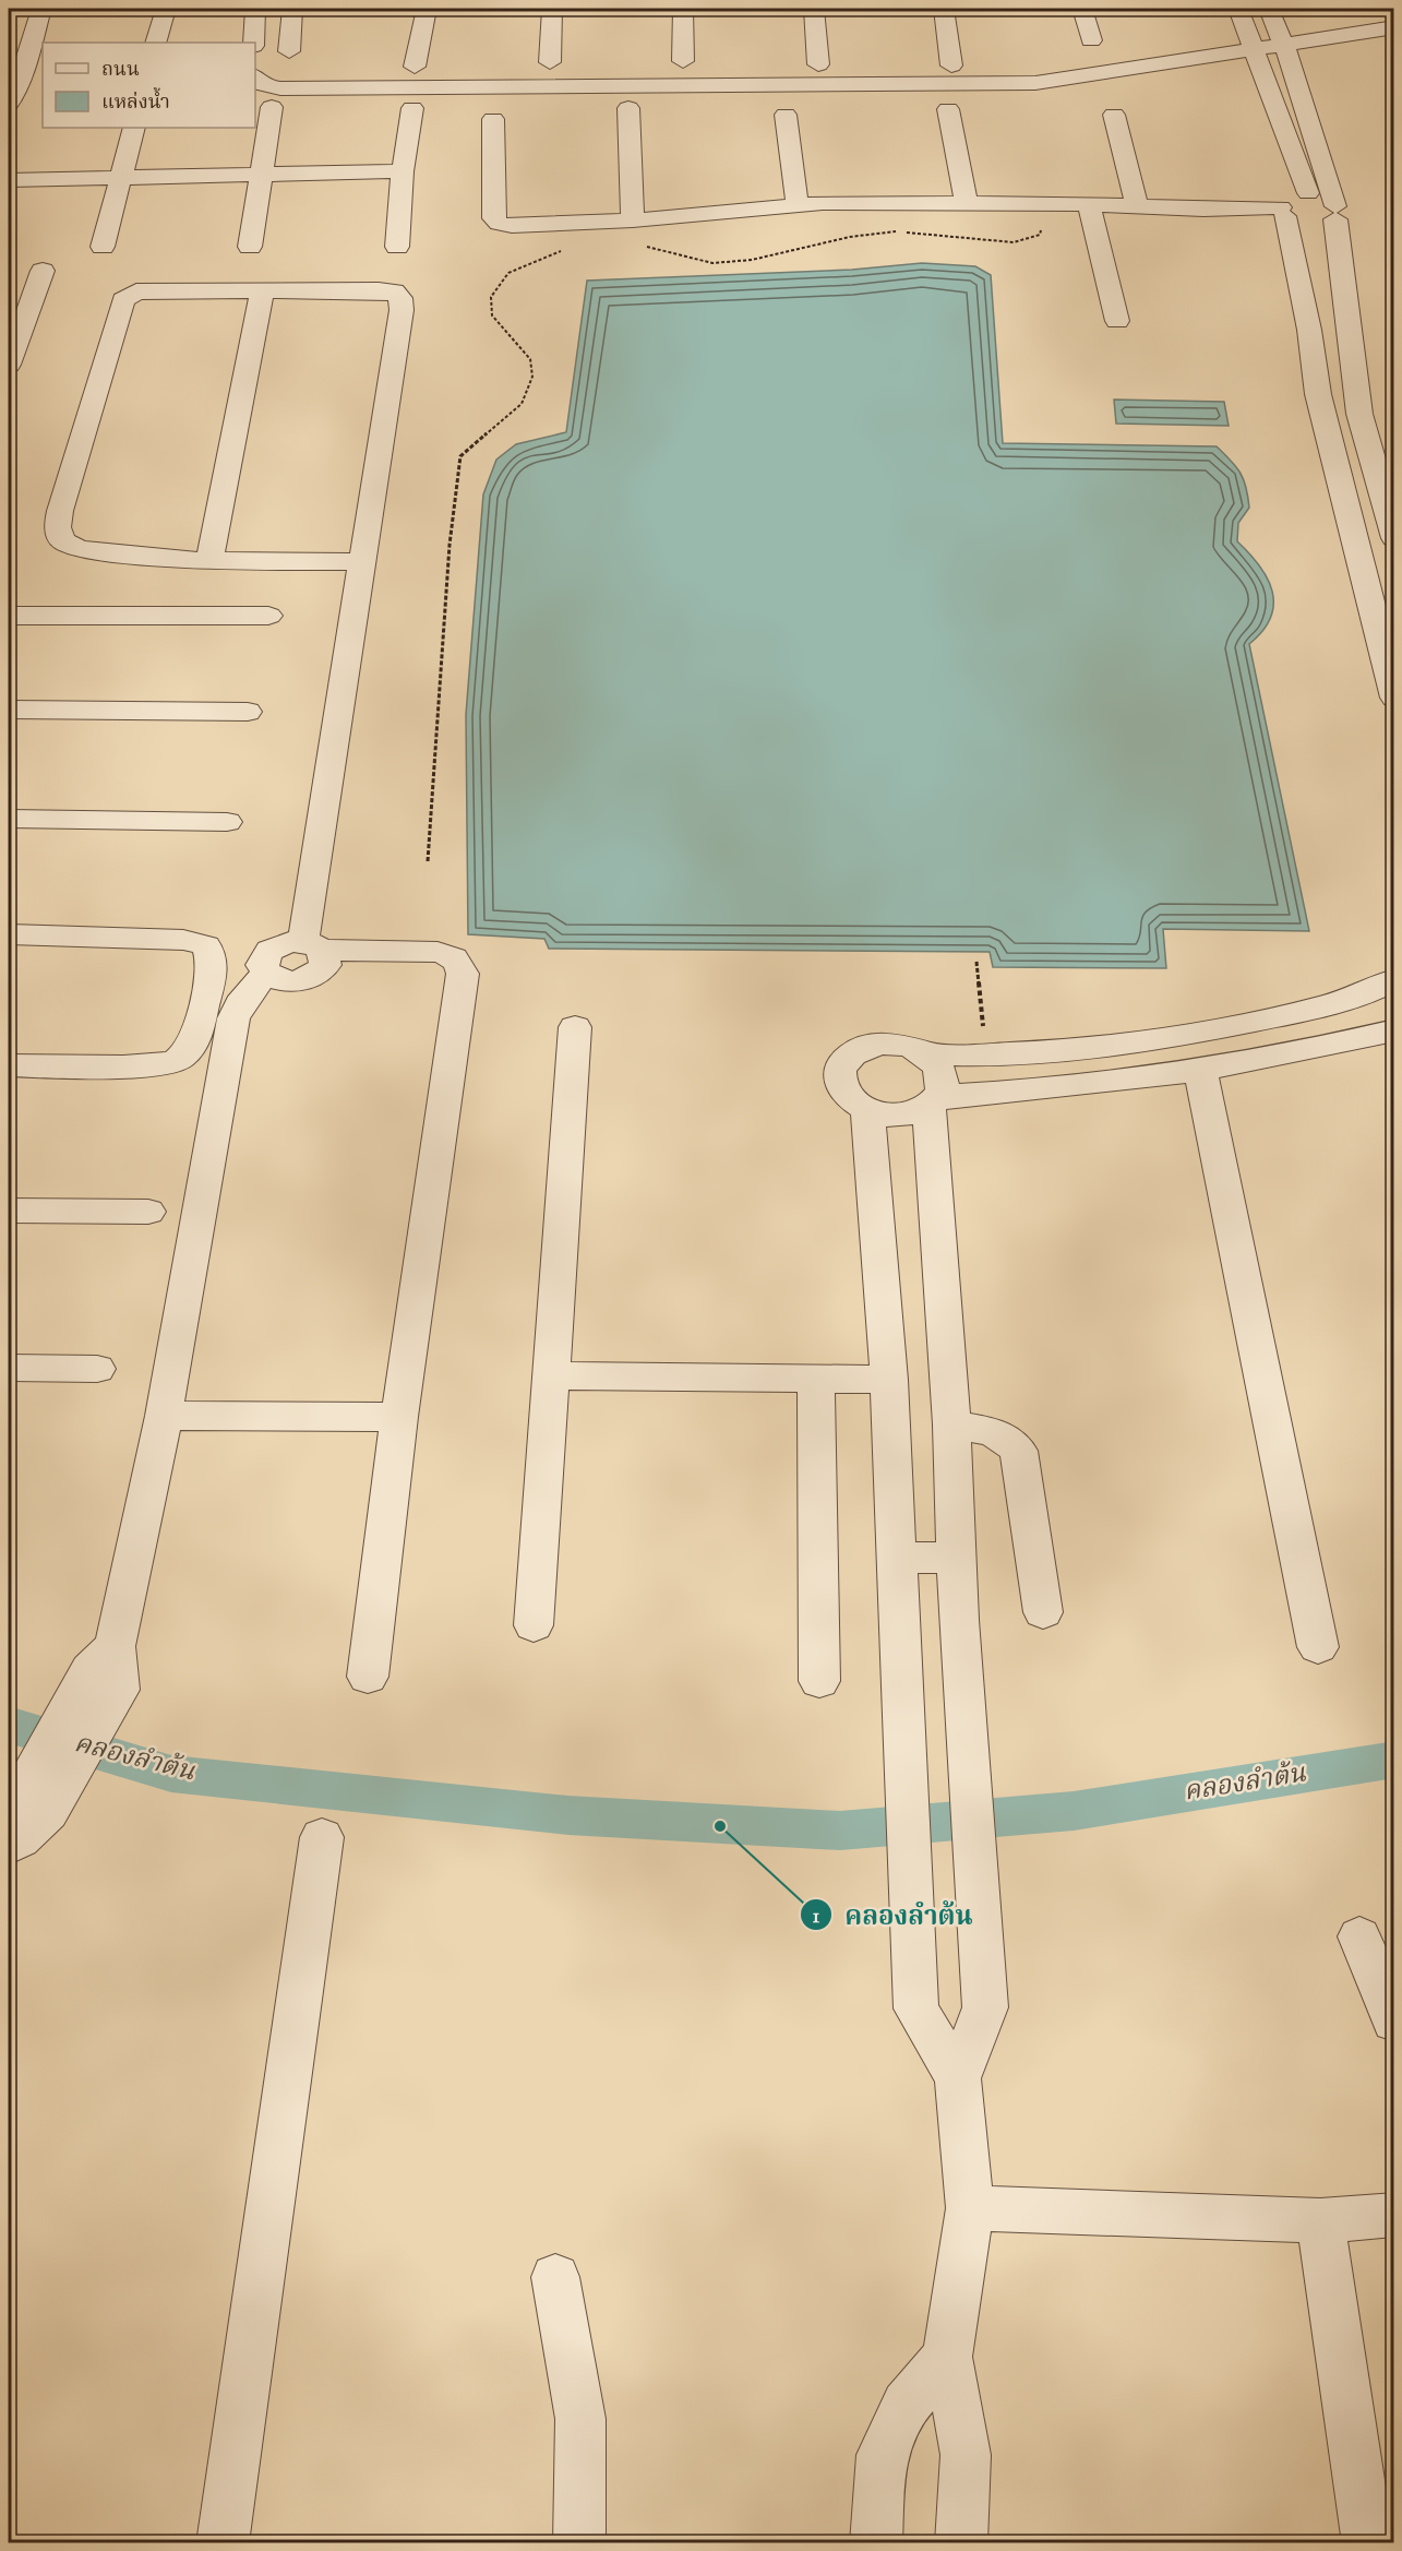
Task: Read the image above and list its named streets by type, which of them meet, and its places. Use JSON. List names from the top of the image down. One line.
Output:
{"water":["คลองลำต้น"],"places":["คลองลำต้น"],"legend":["ถนน","แหล่งน้ำ"]}
